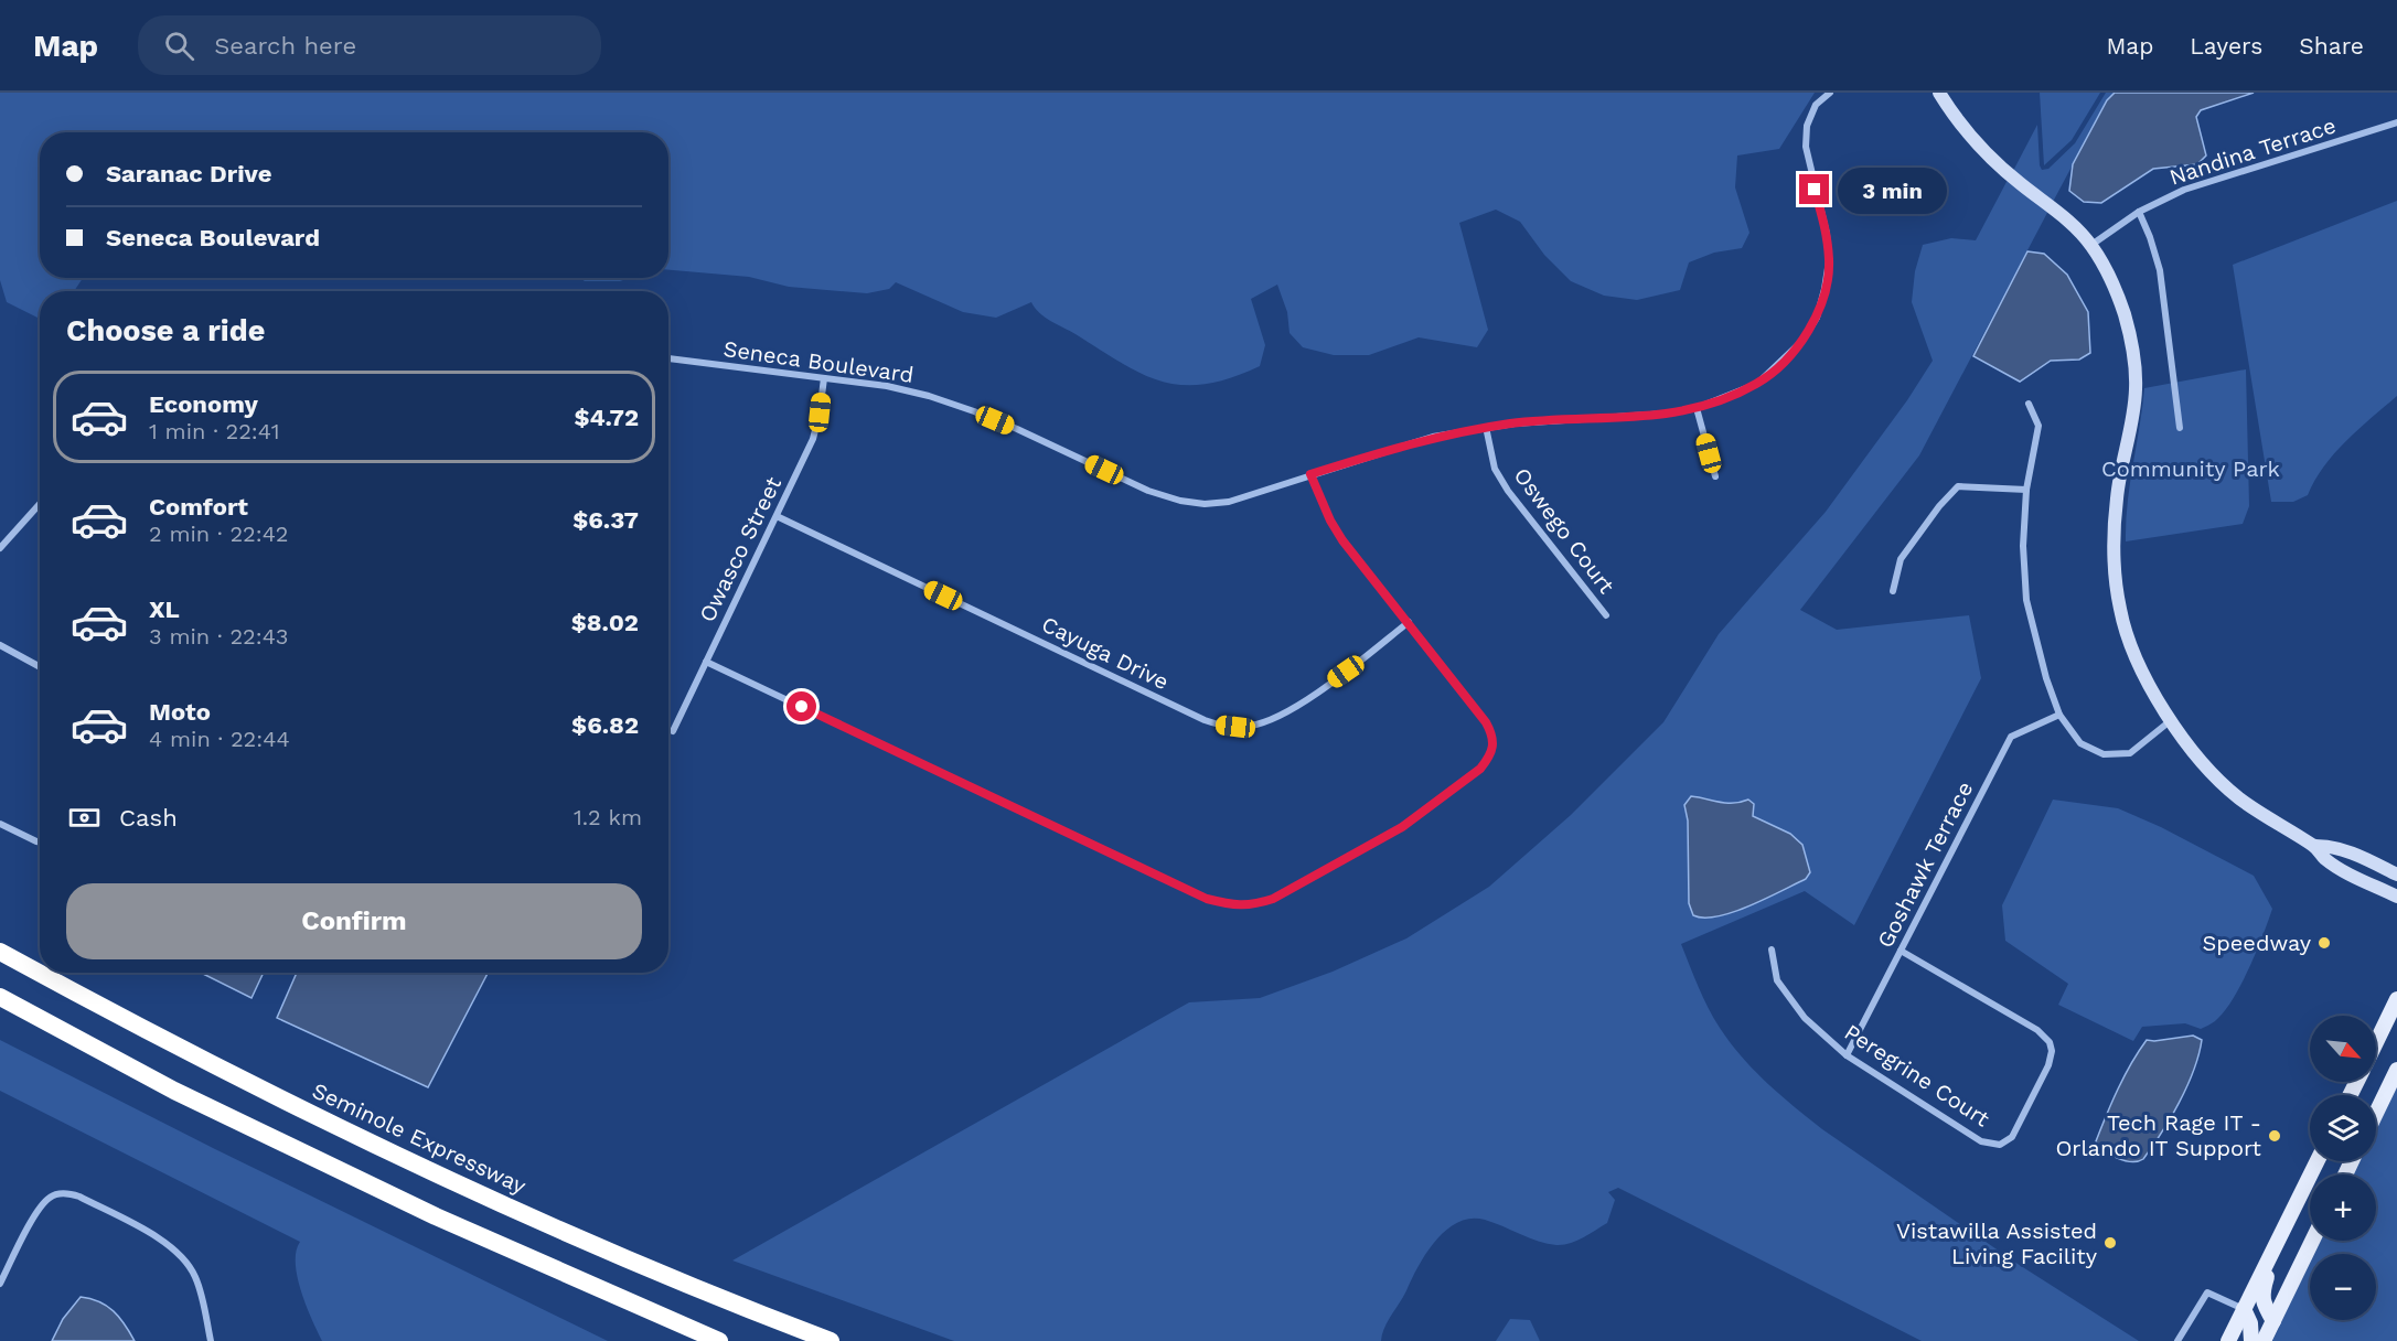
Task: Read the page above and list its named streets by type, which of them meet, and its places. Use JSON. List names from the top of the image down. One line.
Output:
{"streets":{"highway":["Seminole Expressway"],"street":["Nandina Terrace","Seneca Boulevard","Oswego Court","Owasco Street","Cayuga Drive","Goshawk Terrace","Peregrine Court"]},"crossings":[["Seneca Boulevard","Oswego Court"],["Seneca Boulevard","Owasco Street"],["Owasco Street","Cayuga Drive"],["Goshawk Terrace","Peregrine Court"]],"parks":["Community Park"],"places":["Speedway","Tech Rage IT - Orlando IT Support","Vistawilla Assisted Living Facility"],"north":"bottom right","page":{"header":"Map","search":"Search here","nav":["Map","Layers","Share"],"banner":["Saranac Drive","Seneca Boulevard"],"bubble":"3 min","heading":"Choose a ride","list":[{"name":"Economy","note":"1 min · 22:41","value":"$4.72"},{"name":"Comfort","note":"2 min · 22:42","value":"$6.37"},{"name":"XL","note":"3 min · 22:43","value":"$8.02"},{"name":"Moto","note":"4 min · 22:44","value":"$6.82"}],"pay":["Cash","1.2 km"],"buttons":"Confirm","map_buttons":["+","−"]}}
